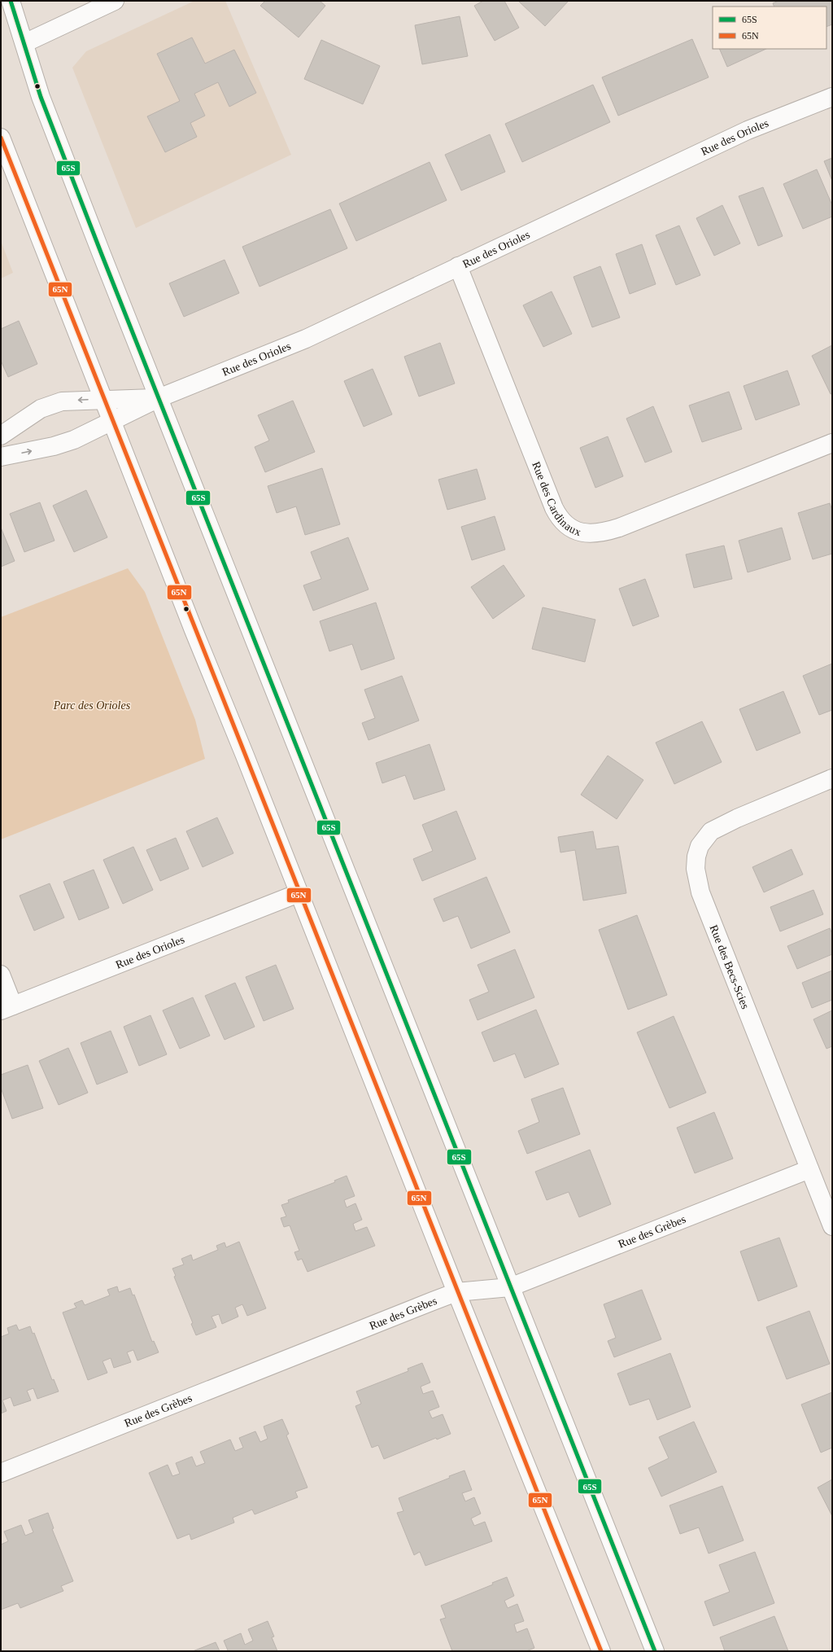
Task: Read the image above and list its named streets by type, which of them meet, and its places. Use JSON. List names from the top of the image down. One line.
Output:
{"streets":{"street":["Rue des Orioles","Rue des Cardinaux","Rue des Becs-Scies","Rue des Grèbes"]},"crossings":[["Rue des Orioles","Rue des Cardinaux"],["Rue des Becs-Scies","Rue des Grèbes"]],"parks":["Parc des Orioles"],"lines":["transit line 65S","transit line 65N"],"legend":["65S","65N"]}
